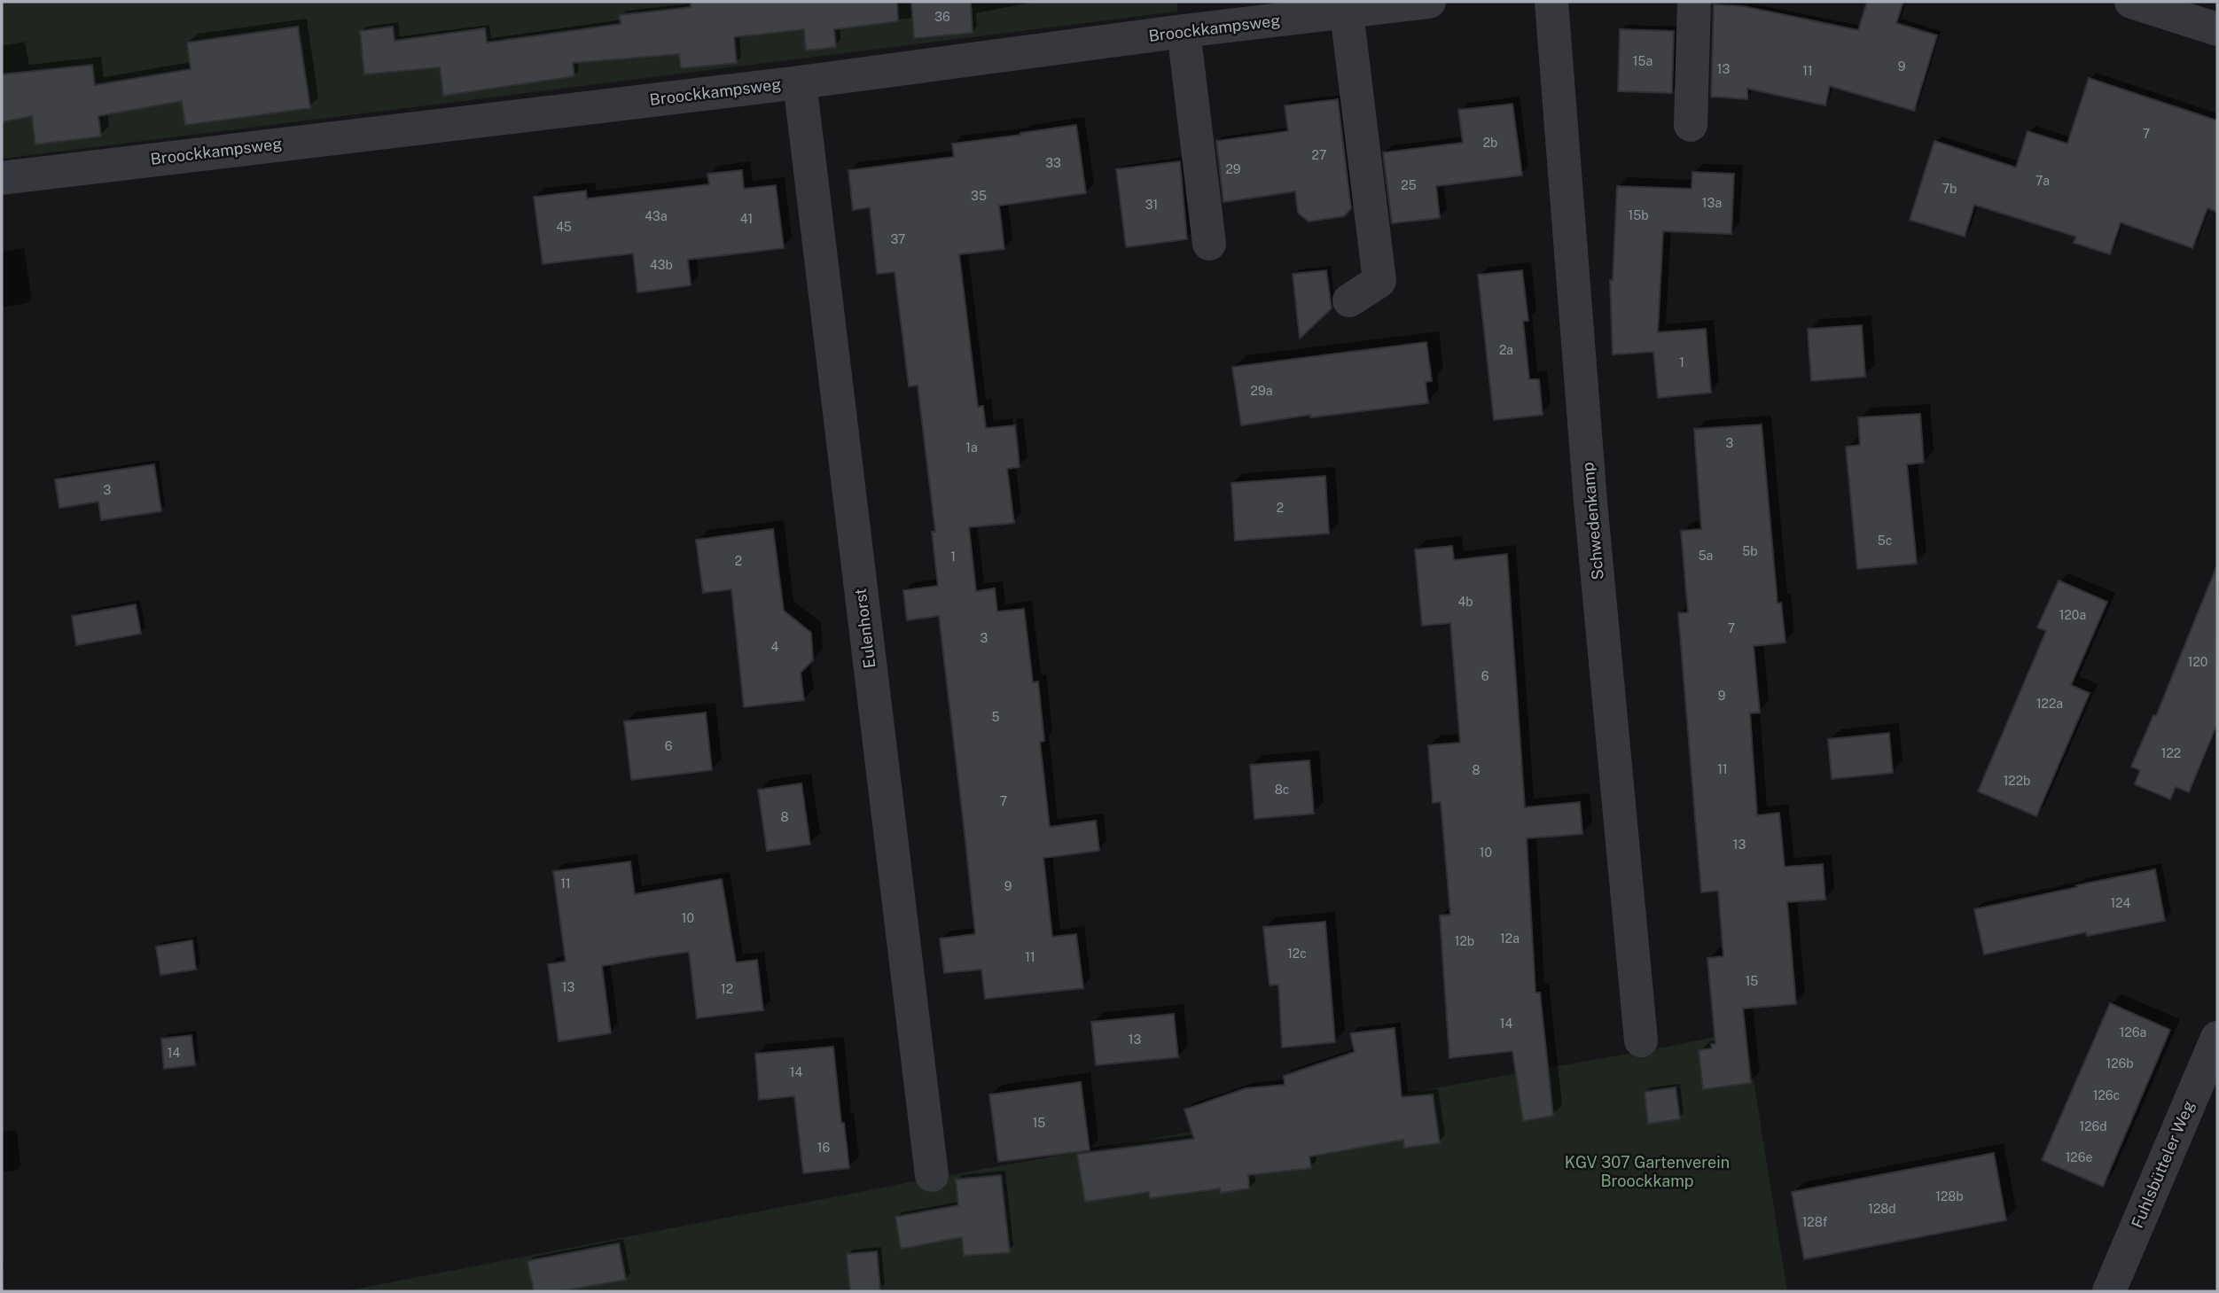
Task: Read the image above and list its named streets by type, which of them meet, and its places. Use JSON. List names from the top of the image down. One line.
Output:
{"streets":{"street":["Broockkampsweg","Schwedenkamp","Eulenhorst","Fuhlsbütteler Weg"]},"crossings":[["Broockkampsweg","Eulenhorst"]],"parks":["KGV 307 Gartenverein Broockkamp"],"house_numbers":["36","15a","9","13","11","7","2b","27","33","29","7a","25","7b","35","13a","31","15b","43a","41","45","37","43b","2a","1","29a","3","1a","3","2","5c","5b","5a","1","2","4b","120a","7","3","4","120","6","9","122a","5","6","122","11","8","122b","8c","7","8","13","10","11","9","124","10","12a","12b","12c","11","15","13","12","14","126a","13","14","126b","14","126c","15","126d","16","126e","128b","128d","128f"]}
